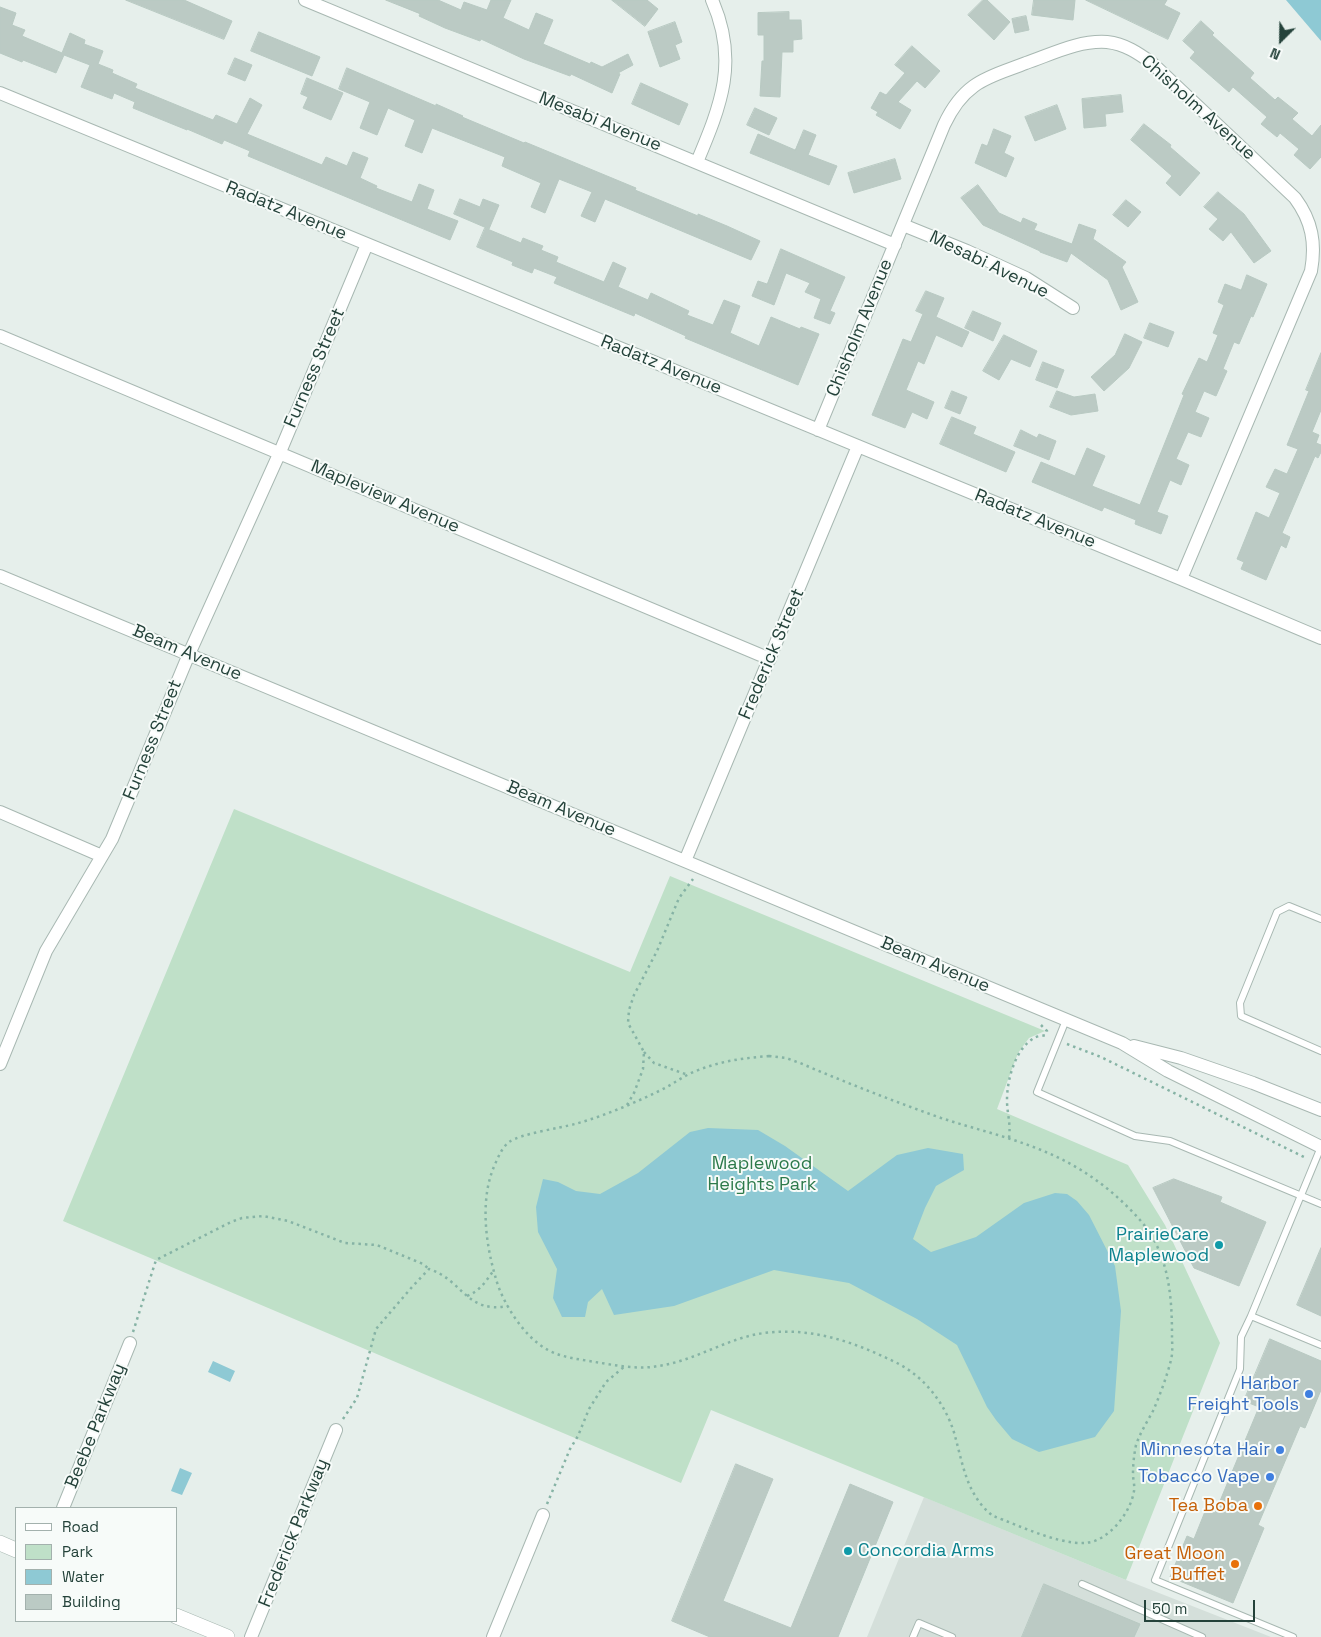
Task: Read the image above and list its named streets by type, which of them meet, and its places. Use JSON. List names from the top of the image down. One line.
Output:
{"streets":{"street":["Chisholm Avenue","Mesabi Avenue","Radatz Avenue","Furness Street","Mapleview Avenue","Beam Avenue","Frederick Street","Beebe Parkway","Frederick Parkway"]},"crossings":[["Chisholm Avenue","Mesabi Avenue"],["Chisholm Avenue","Radatz Avenue"],["Radatz Avenue","Furness Street"],["Radatz Avenue","Frederick Street"],["Furness Street","Mapleview Avenue"],["Furness Street","Beam Avenue"],["Mapleview Avenue","Frederick Street"],["Beam Avenue","Frederick Street"]],"parks":["Maplewood Heights Park"],"places":["PrairieCare Maplewood","Harbor Freight Tools","Minnesota Hair","Tobacco Vape","Tea Boba","Concordia Arms","Great Moon Buffet"],"legend":["Road","Park","Water","Building"],"scale_bar":"50 m","north":"bottom left"}
